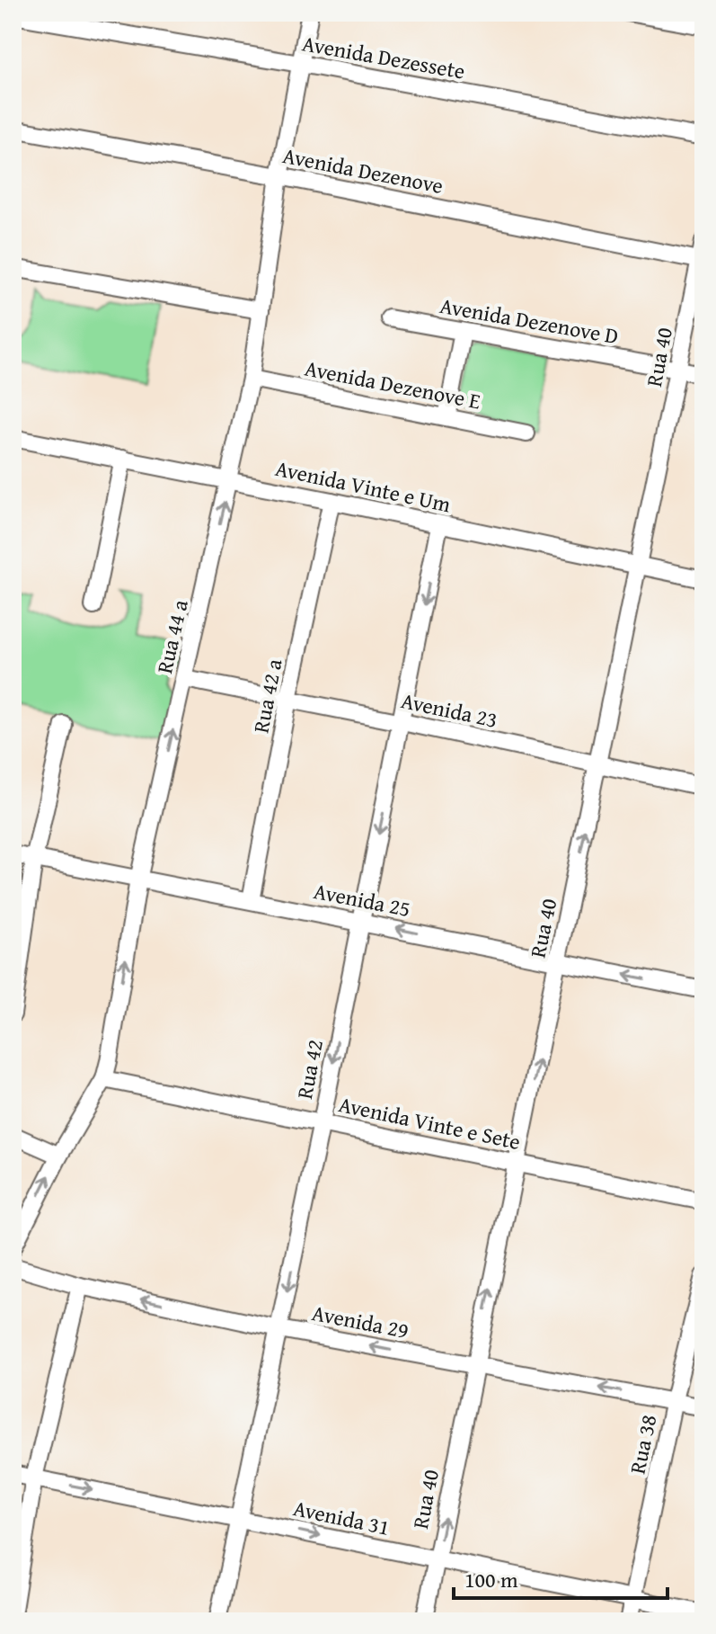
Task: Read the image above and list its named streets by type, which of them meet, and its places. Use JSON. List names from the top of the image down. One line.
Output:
{"streets":{"street":["Avenida Dezessete","Avenida Dezenove","Avenida Dezenove D","Rua 40","Avenida Dezenove E","Avenida Vinte e Um","Rua 44 a","Rua 42 a","Avenida 23","Avenida 25","Rua 42","Avenida Vinte e Sete","Avenida 29","Rua 38","Avenida 31"]},"crossings":[["Avenida Dezessete","Rua 44 a"],["Avenida Dezenove","Rua 40"],["Avenida Dezenove","Rua 44 a"],["Avenida Dezenove D","Rua 40"],["Rua 40","Avenida Vinte e Um"],["Rua 40","Avenida 23"],["Rua 40","Avenida 25"],["Rua 40","Avenida Vinte e Sete"],["Rua 40","Avenida 29"],["Rua 40","Avenida 31"],["Avenida Dezenove E","Rua 44 a"],["Avenida Vinte e Um","Rua 44 a"],["Avenida Vinte e Um","Rua 42 a"],["Avenida Vinte e Um","Rua 42"],["Rua 44 a","Avenida 23"],["Rua 44 a","Avenida 25"],["Rua 44 a","Avenida Vinte e Sete"],["Rua 42 a","Avenida 23"],["Rua 42 a","Avenida 25"],["Avenida 23","Rua 42"],["Avenida 25","Rua 42"],["Rua 42","Avenida Vinte e Sete"],["Rua 42","Avenida 29"],["Rua 42","Avenida 31"],["Avenida 29","Rua 38"],["Rua 38","Avenida 31"]],"one_way":["Rua 40","Avenida 25","Rua 42","Avenida 29","Avenida 31"],"scale_bar":"100 m"}
